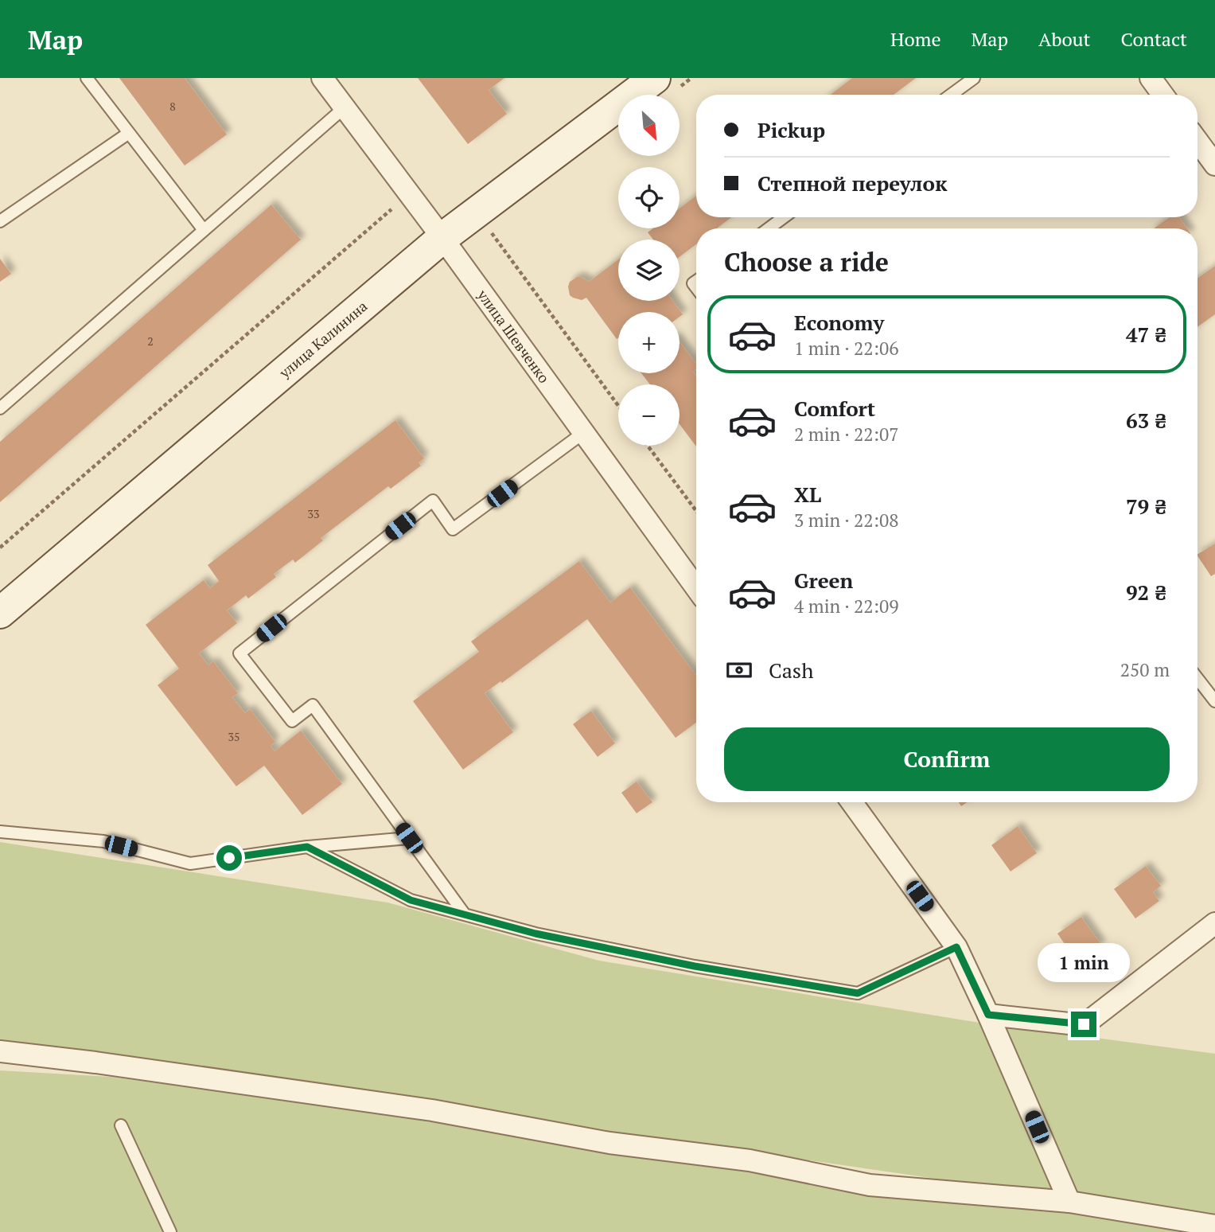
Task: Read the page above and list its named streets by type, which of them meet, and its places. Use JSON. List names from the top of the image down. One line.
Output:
{"streets":{"main road":["улица Калинина"],"street":["улица Шевченко"]},"crossings":[["улица Шевченко","улица Калинина"]],"house_numbers":["8","2","33","35"],"north":"bottom right","page":{"header":"Map","nav":["Home","Map","About","Contact"],"map_buttons":["+","−"],"banner":["Pickup","Степной переулок"],"heading":"Choose a ride","list":[{"name":"Economy","note":"1 min · 22:06","value":"47 ₴"},{"name":"Comfort","note":"2 min · 22:07","value":"63 ₴"},{"name":"XL","note":"3 min · 22:08","value":"79 ₴"},{"name":"Green","note":"4 min · 22:09","value":"92 ₴"}],"pay":["Cash","250 m"],"buttons":"Confirm","bubble":"1 min"}}
